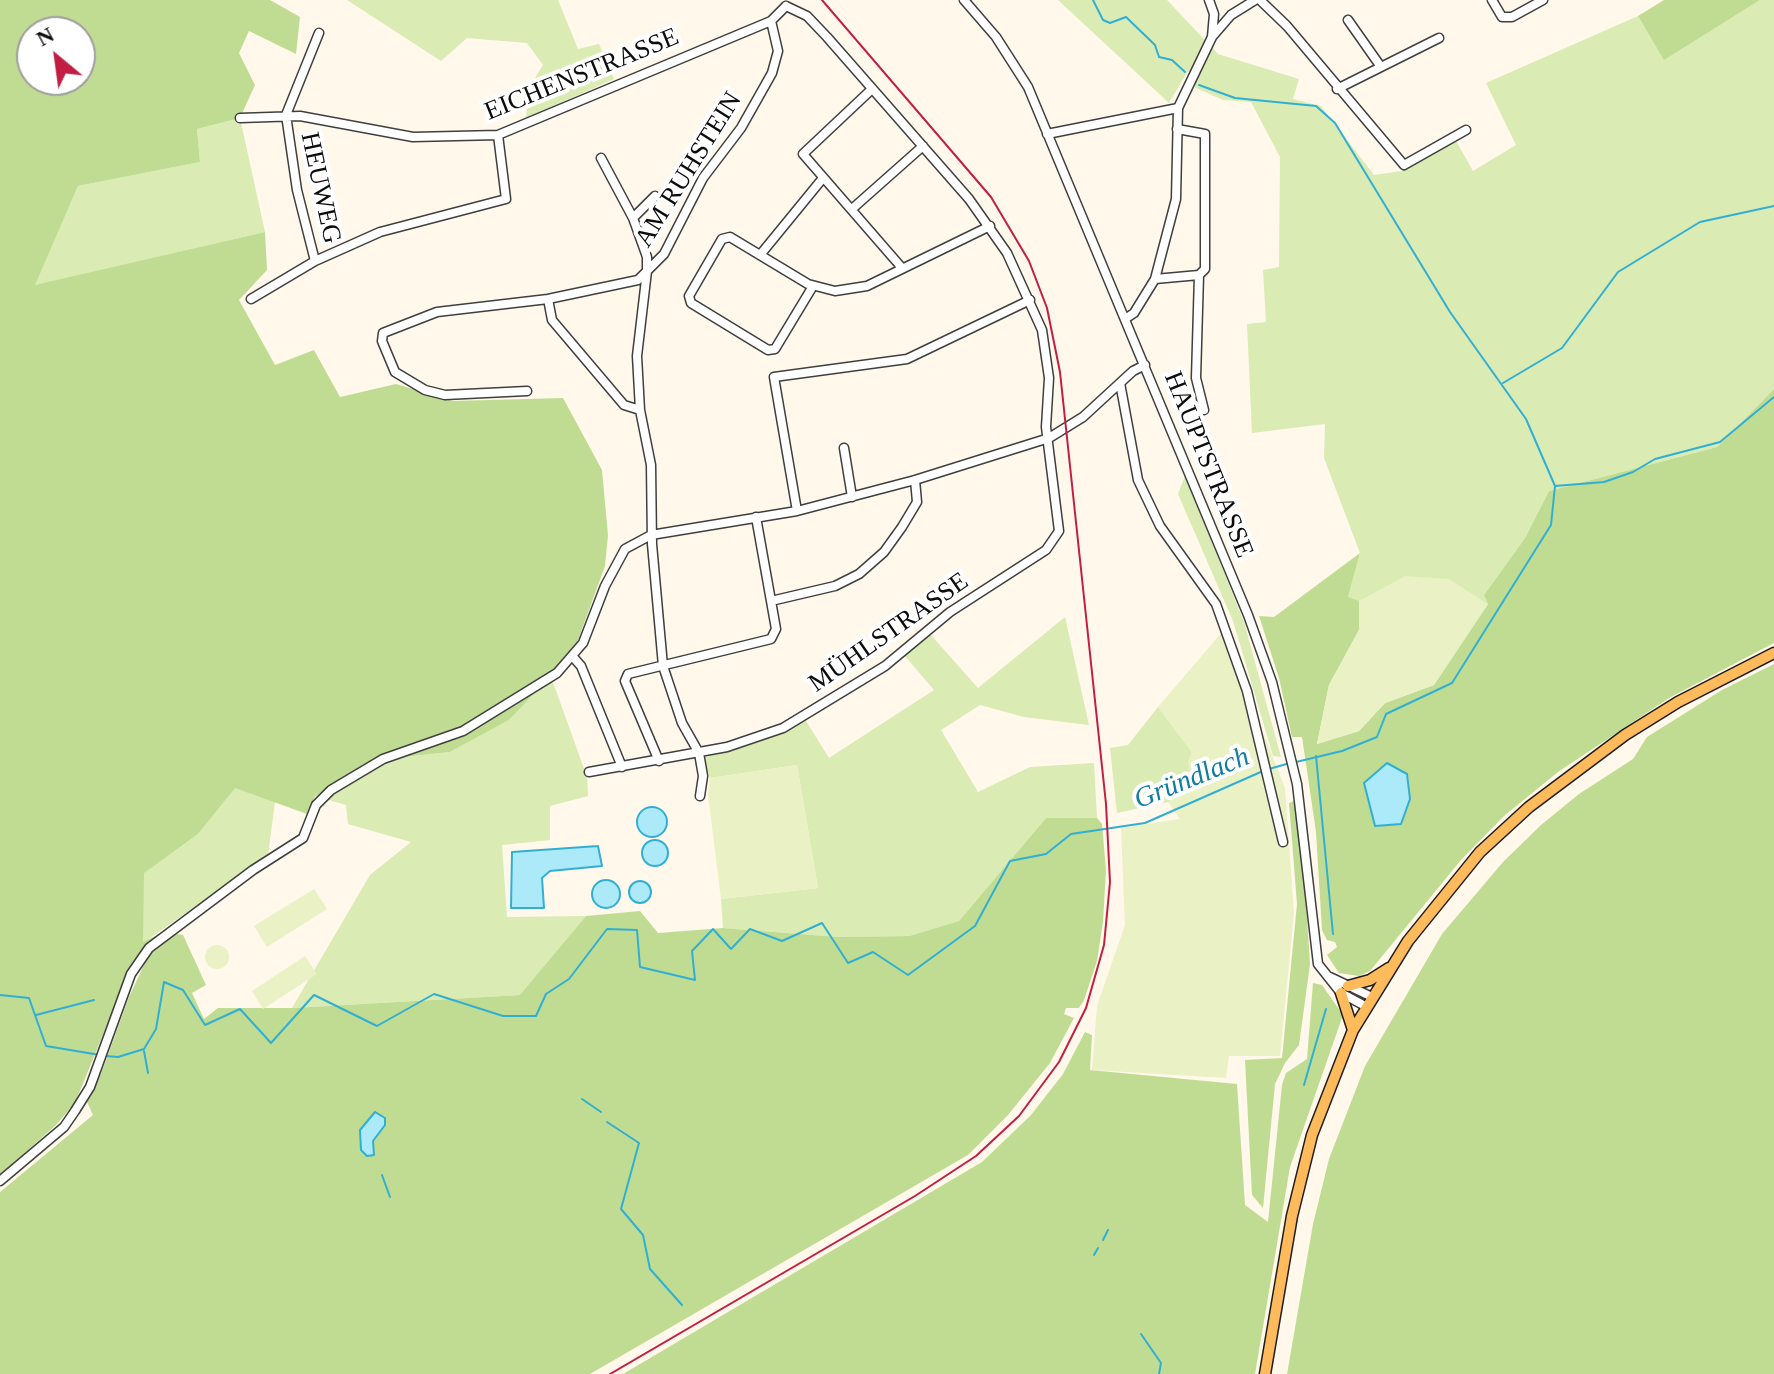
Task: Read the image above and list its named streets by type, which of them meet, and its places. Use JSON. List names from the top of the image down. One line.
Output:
{"streets":{"street":["EICHENSTRASSE","AM RUHSTEIN","HEUWEG","HAUPTSTRASSE","MÜHLSTRASSE"]},"crossings":[["EICHENSTRASSE","AM RUHSTEIN"],["EICHENSTRASSE","HEUWEG"],["EICHENSTRASSE","MÜHLSTRASSE"],["AM RUHSTEIN","MÜHLSTRASSE"]],"water":["Gründlach"],"north":"top left"}
